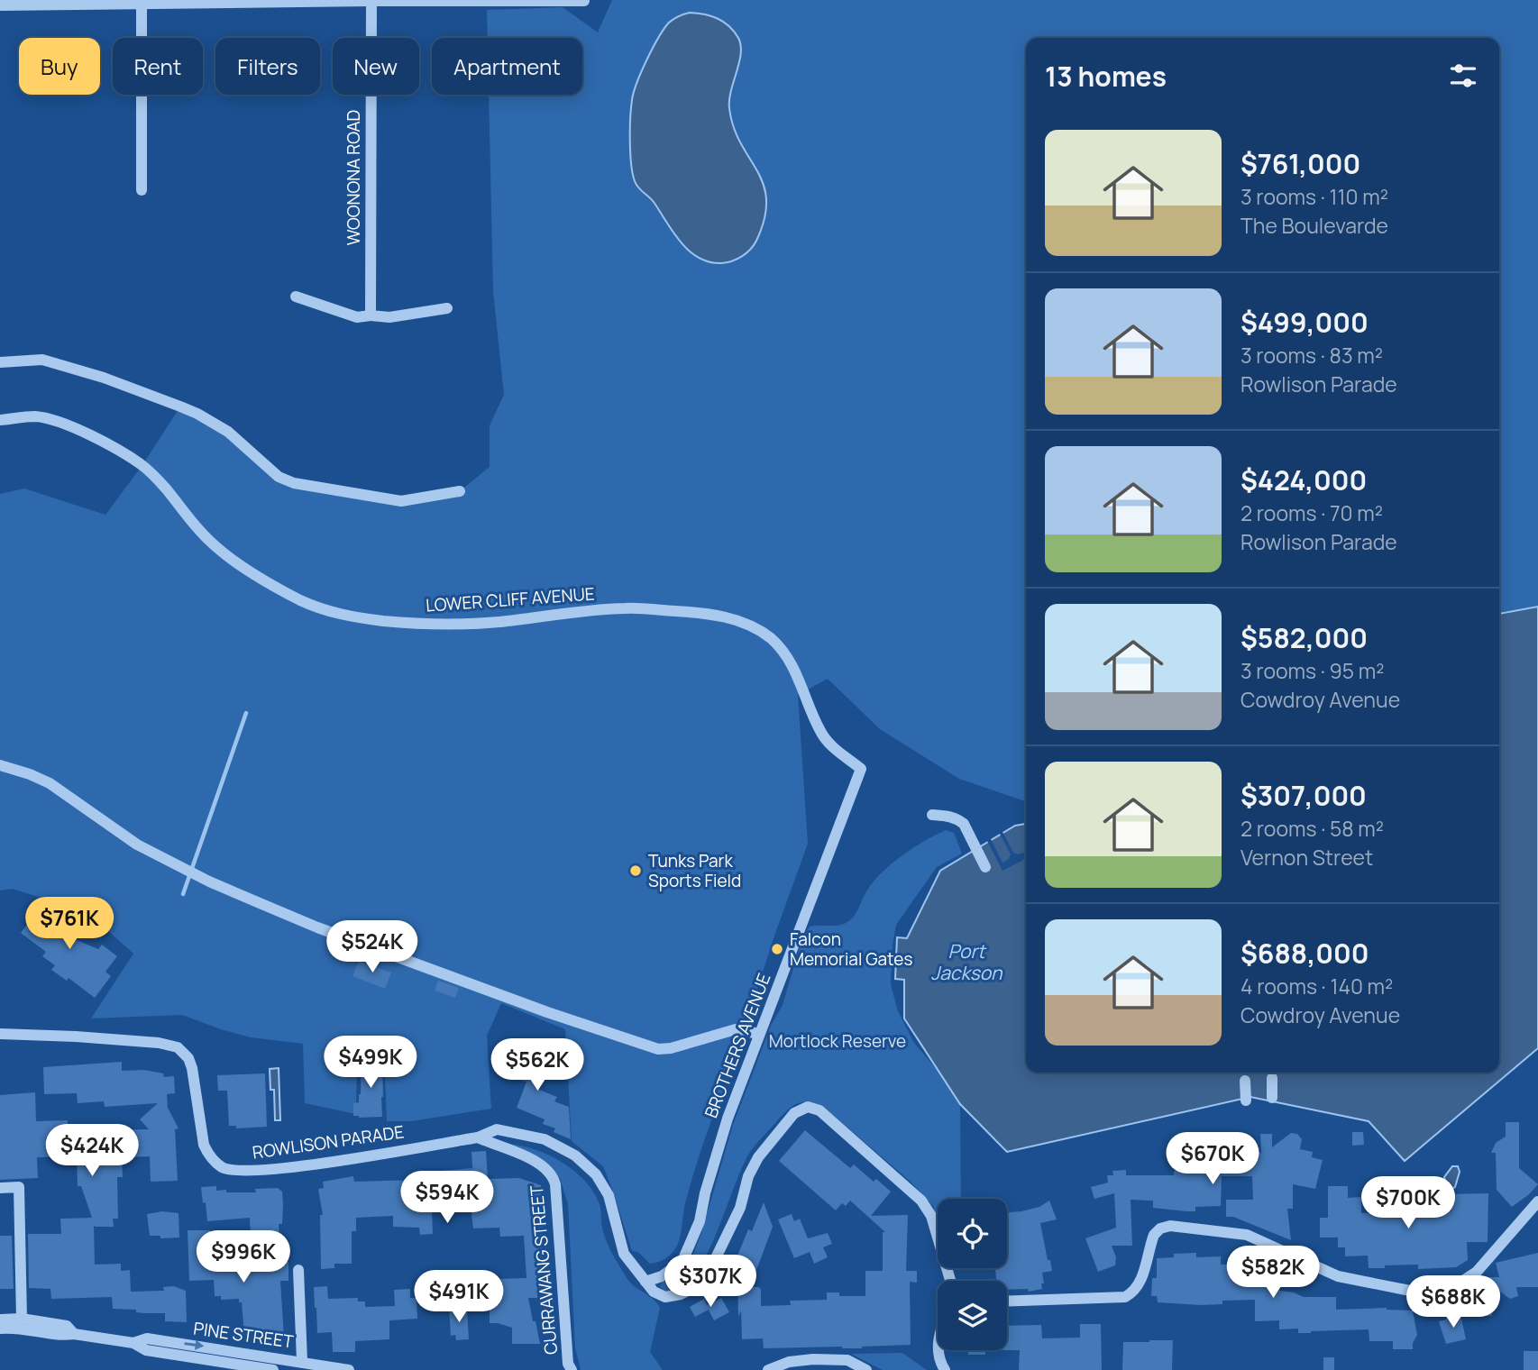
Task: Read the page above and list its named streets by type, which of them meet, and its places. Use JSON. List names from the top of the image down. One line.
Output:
{"streets":{"street":["WOONONA ROAD","LOWER CLIFF AVENUE","BROTHERS AVENUE","ROWLISON PARADE","CURRAWANG STREET","PINE STREET"]},"crossings":[["LOWER CLIFF AVENUE","BROTHERS AVENUE"],["ROWLISON PARADE","CURRAWANG STREET"]],"water":["Port Jackson"],"parks":["Mortlock Reserve"],"places":["Tunks Park Sports Field","Falcon Memorial Gates"],"page":{"chip":["Buy","Rent","Filters","New","Apartment"],"heading":"13 homes","list":[{"name":"$761,000","note":"3 rooms · 110 m² · The Boulevarde"},{"name":"$499,000","note":"3 rooms · 83 m² · Rowlison Parade"},{"name":"$424,000","note":"2 rooms · 70 m² · Rowlison Parade"},{"name":"$582,000","note":"3 rooms · 95 m² · Cowdroy Avenue"},{"name":"$307,000","note":"2 rooms · 58 m² · Vernon Street"},{"name":"$688,000","note":"4 rooms · 140 m² · Cowdroy Avenue"}],"price":["$761K","$524K","$499K","$562K","$424K","$670K","$594K","$700K","$996K","$582K","$307K","$491K","$688K"]}}
